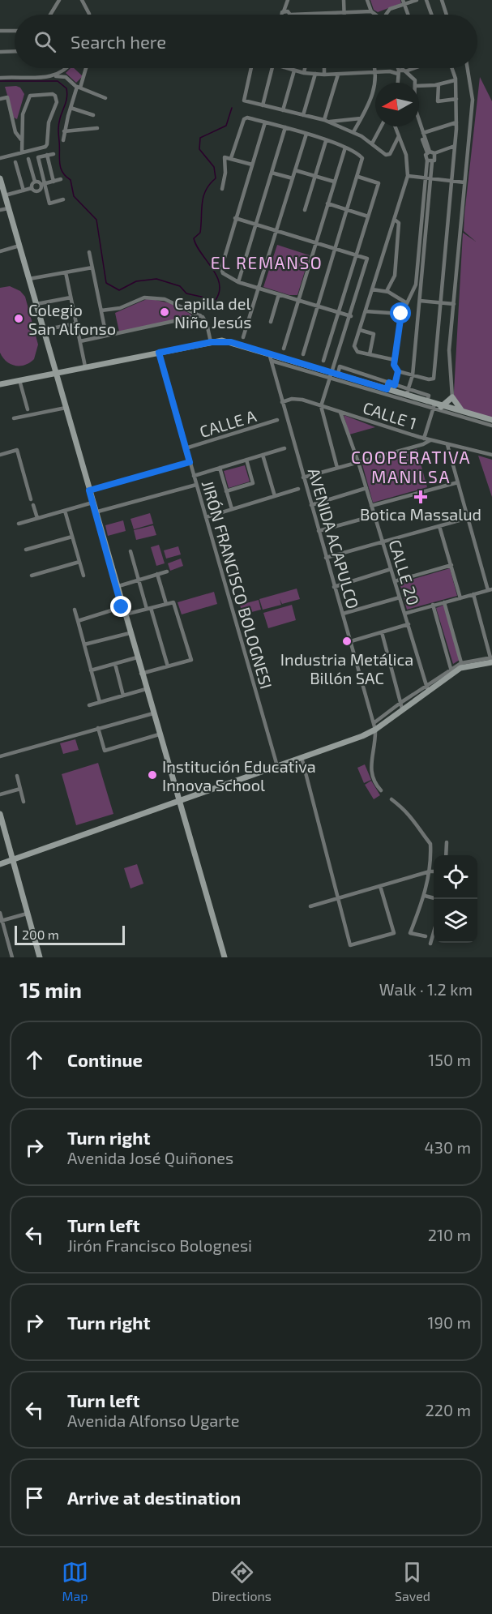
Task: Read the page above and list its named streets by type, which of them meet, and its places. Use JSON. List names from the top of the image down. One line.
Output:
{"streets":{"street":["CALLE 1","CALLE A","AVENIDA ACAPULCO","CALLE 20","JIRÓN FRANCISCO BOLOGNESI"]},"crossings":[["CALLE 1","AVENIDA ACAPULCO"],["CALLE 1","CALLE 20"],["CALLE A","JIRÓN FRANCISCO BOLOGNESI"]],"districts":["EL REMANSO","COOPERATIVA MANILSA"],"places":{"other":["Capilla del Niño Jesús","Colegio San Alfonso","Industria Metálica Billón SAC","Institución Educativa Innova School"],"health":["Botica Massalud"]},"scale_bar":"200 m","north":"left","page":{"search":"Search here","scale":"200 m","heading":["15 min","Walk · 1.2 km"],"list":[["Continue","150 m"],["Turn right","Avenida José Quiñones","430 m"],["Turn left","Jirón Francisco Bolognesi","210 m"],["Turn right","190 m"],["Turn left","Avenida Alfonso Ugarte","220 m"],"Arrive at destination"],"nav":["Map","Directions","Saved"]}}
